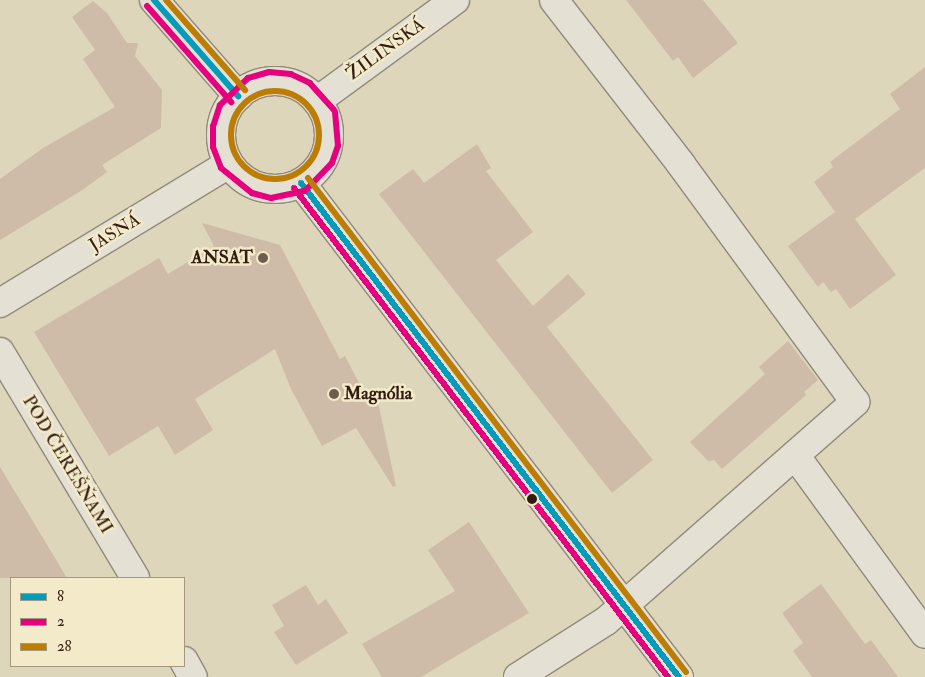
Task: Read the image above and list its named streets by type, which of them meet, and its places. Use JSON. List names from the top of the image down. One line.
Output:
{"streets":{"street":["ŽILINSKÁ","JASNÁ","POD ČEREŠŇAMI"]},"crossings":[["ŽILINSKÁ","JASNÁ"]],"places":["ANSAT","Magnólia"],"lines":["transit line 8","transit line 28","transit line 2"],"legend":["8","2","28"]}
